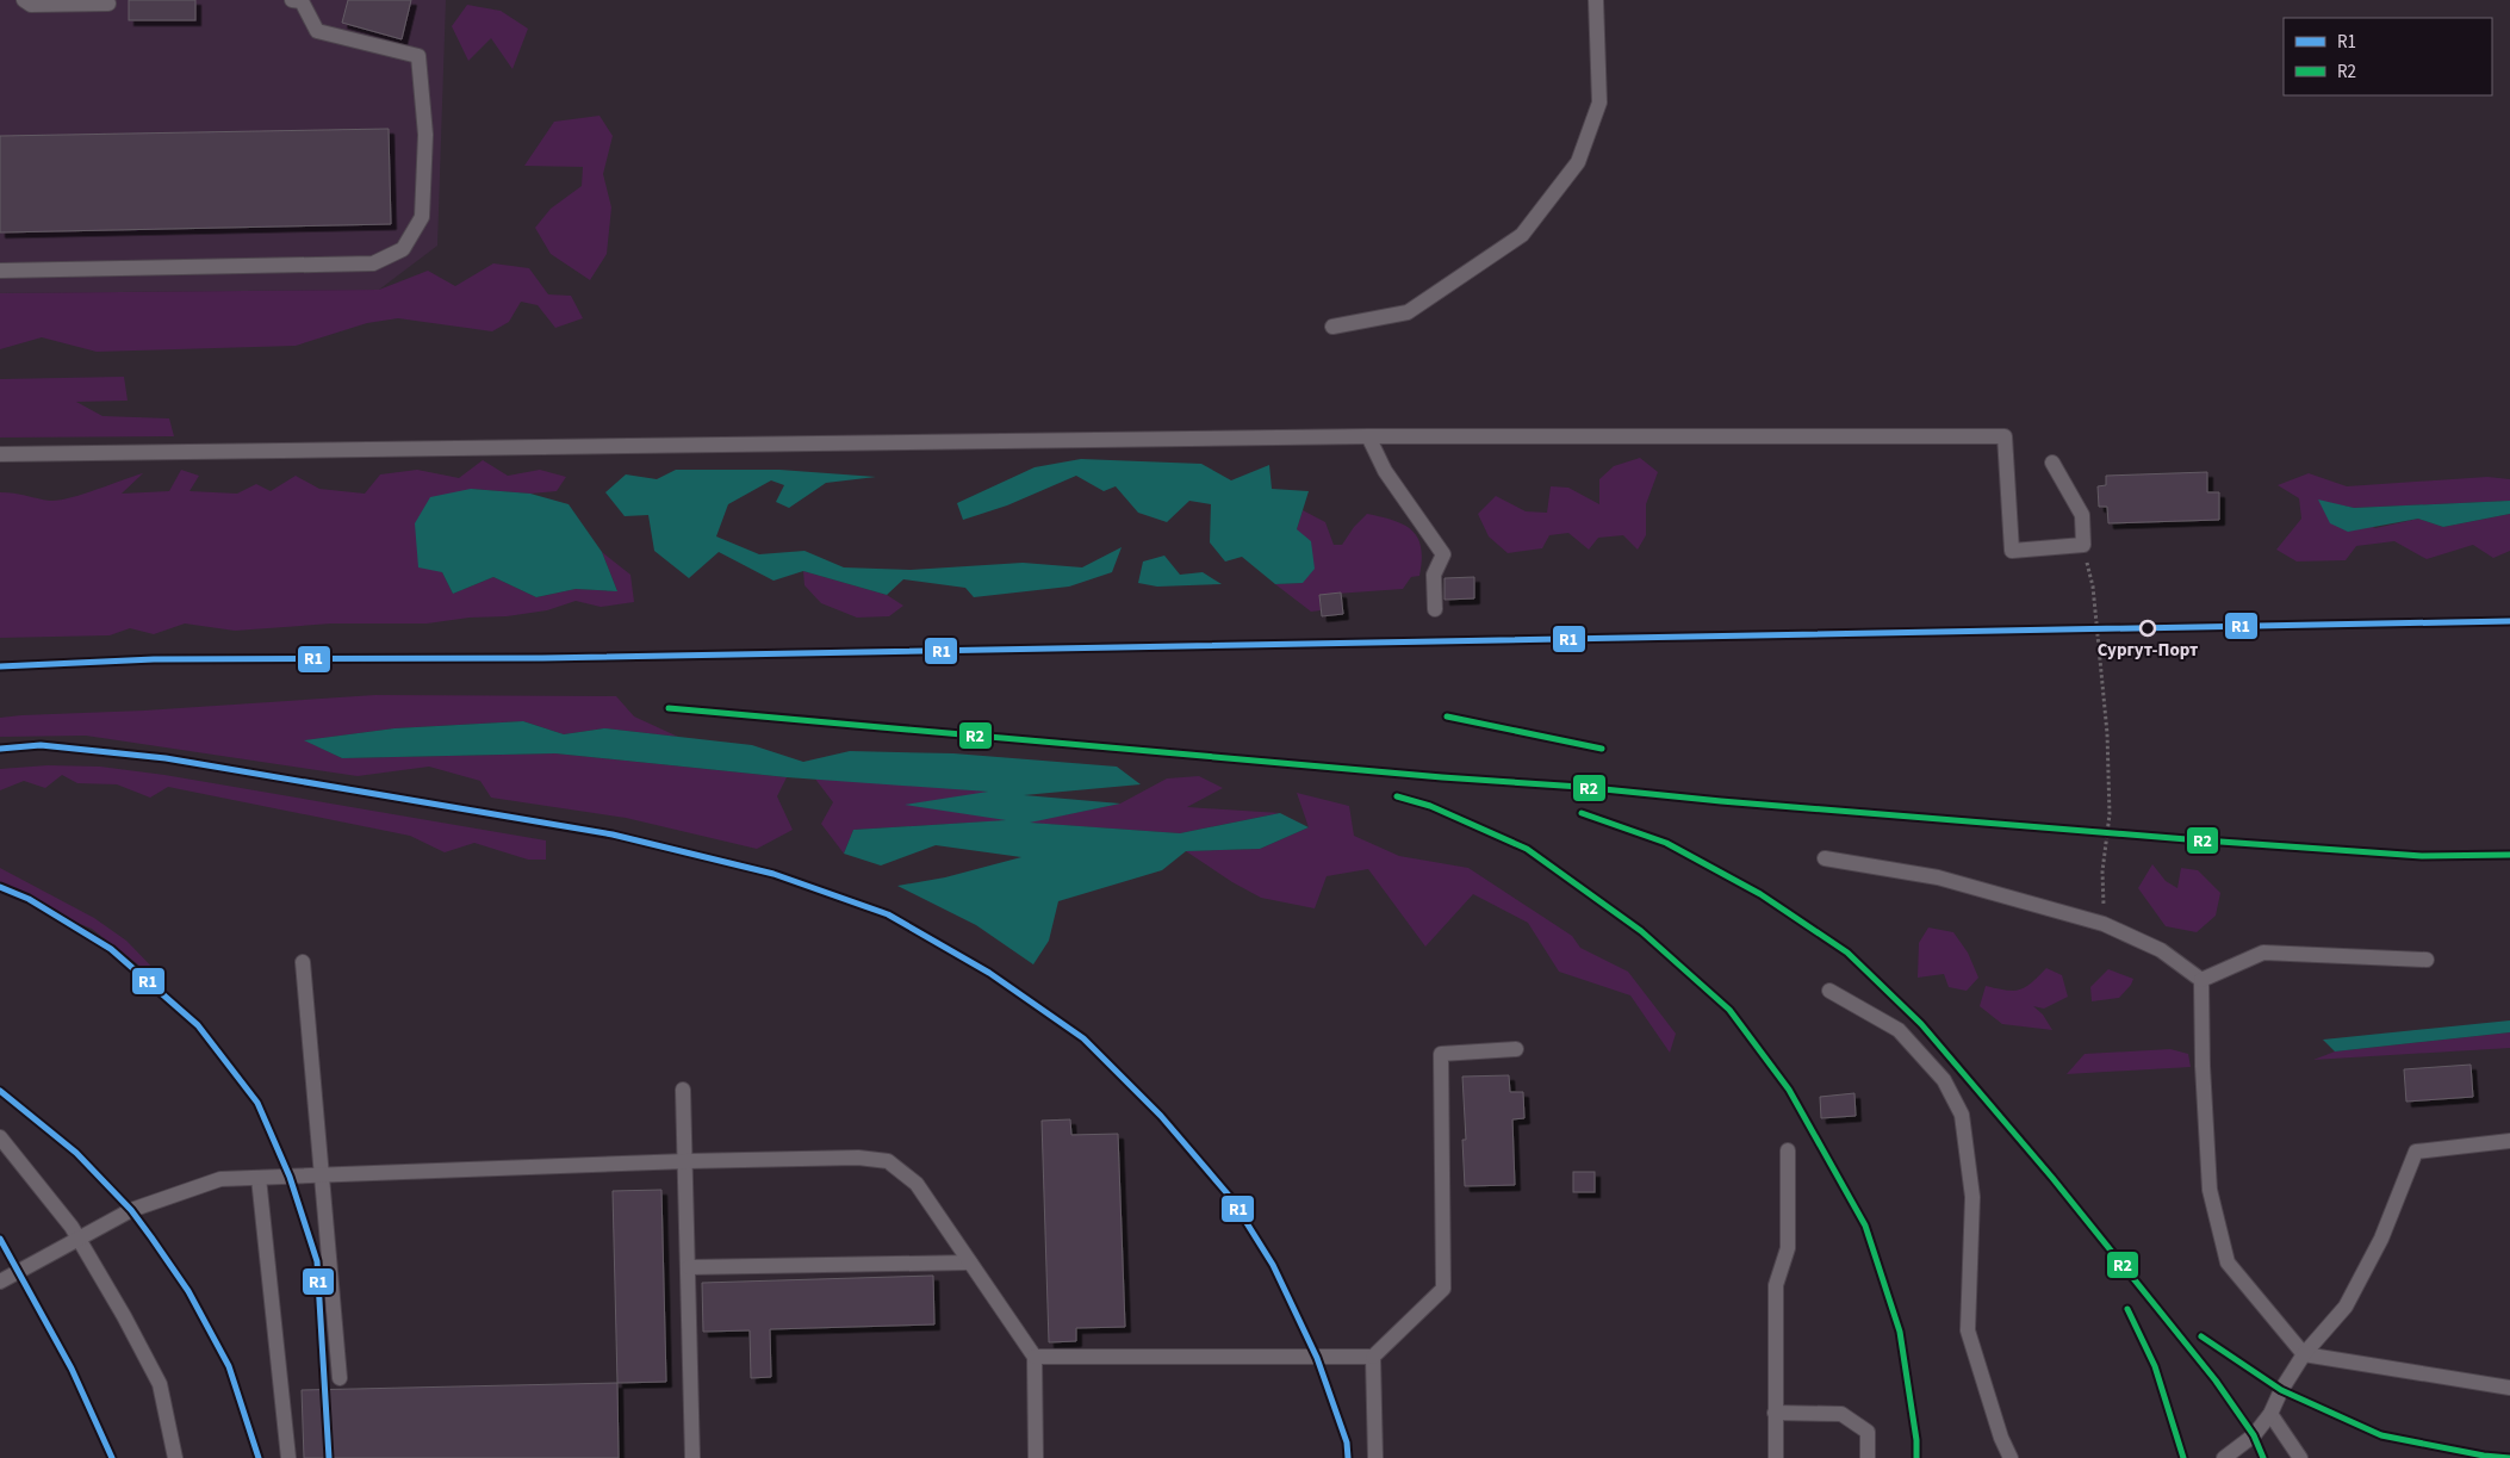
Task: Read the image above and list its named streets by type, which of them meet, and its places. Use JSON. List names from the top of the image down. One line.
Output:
{"places":["Сургут-Порт"],"lines":["transit line R1","transit line R2"],"legend":["R1","R2"]}
